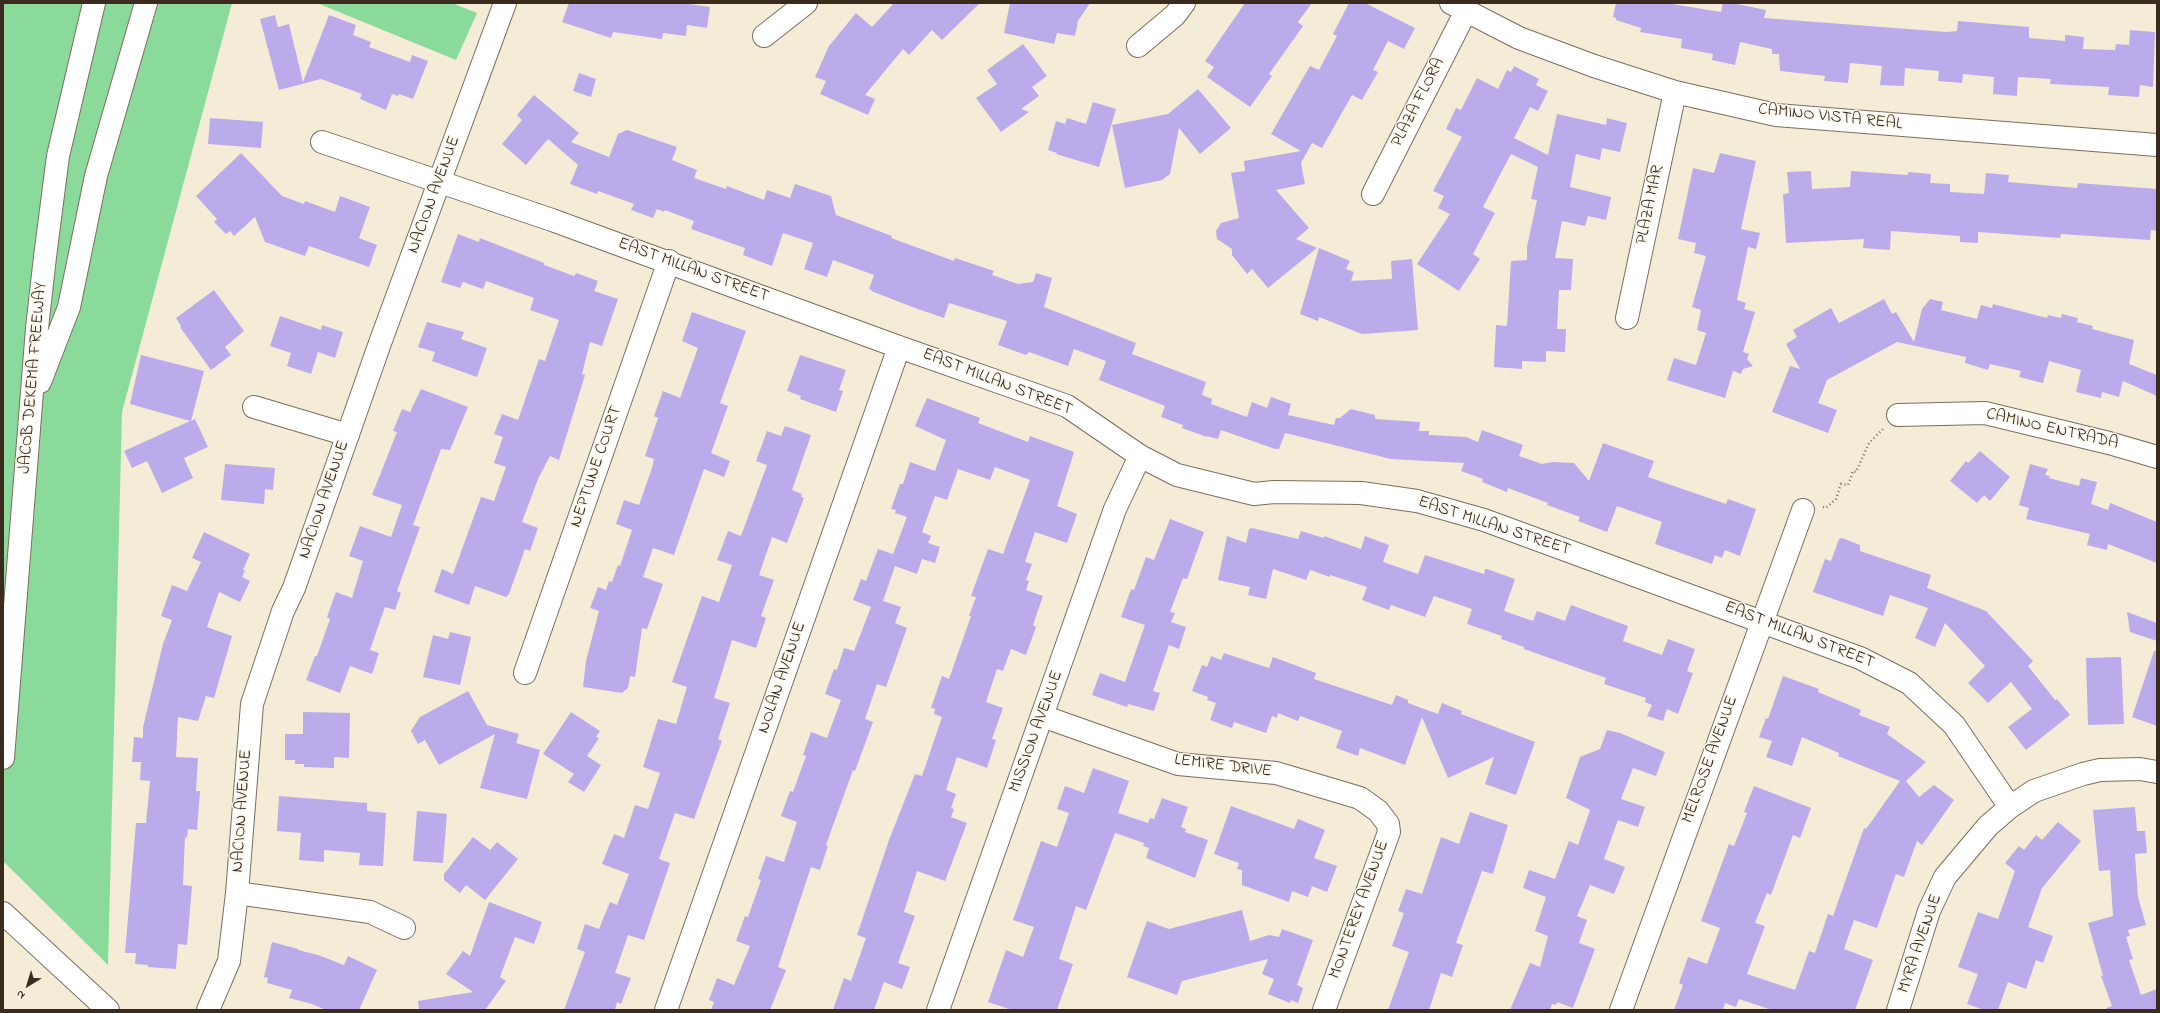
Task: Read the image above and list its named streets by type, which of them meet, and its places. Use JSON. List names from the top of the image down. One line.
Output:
{"streets":{"main road":["PLAZA FLORA","CAMINO VISTA REAL","NACION AVENUE","PLAZA MAR","EAST MILLAN STREET","JACOB DEKEMA FREEWAY","CAMINO ENTRADA","NEPTUNE COURT","NOLAN AVENUE","MISSION AVENUE","MELROSE AVENUE","LEMIRE DRIVE","MONTEREY AVENUE","MYRA AVENUE"]},"crossings":[["PLAZA FLORA","CAMINO VISTA REAL"],["CAMINO VISTA REAL","PLAZA MAR"],["NACION AVENUE","EAST MILLAN STREET"],["EAST MILLAN STREET","NEPTUNE COURT"],["EAST MILLAN STREET","NOLAN AVENUE"],["EAST MILLAN STREET","MISSION AVENUE"],["EAST MILLAN STREET","MELROSE AVENUE"],["EAST MILLAN STREET","MYRA AVENUE"],["MISSION AVENUE","LEMIRE DRIVE"],["LEMIRE DRIVE","MONTEREY AVENUE"]],"north":"bottom left"}
